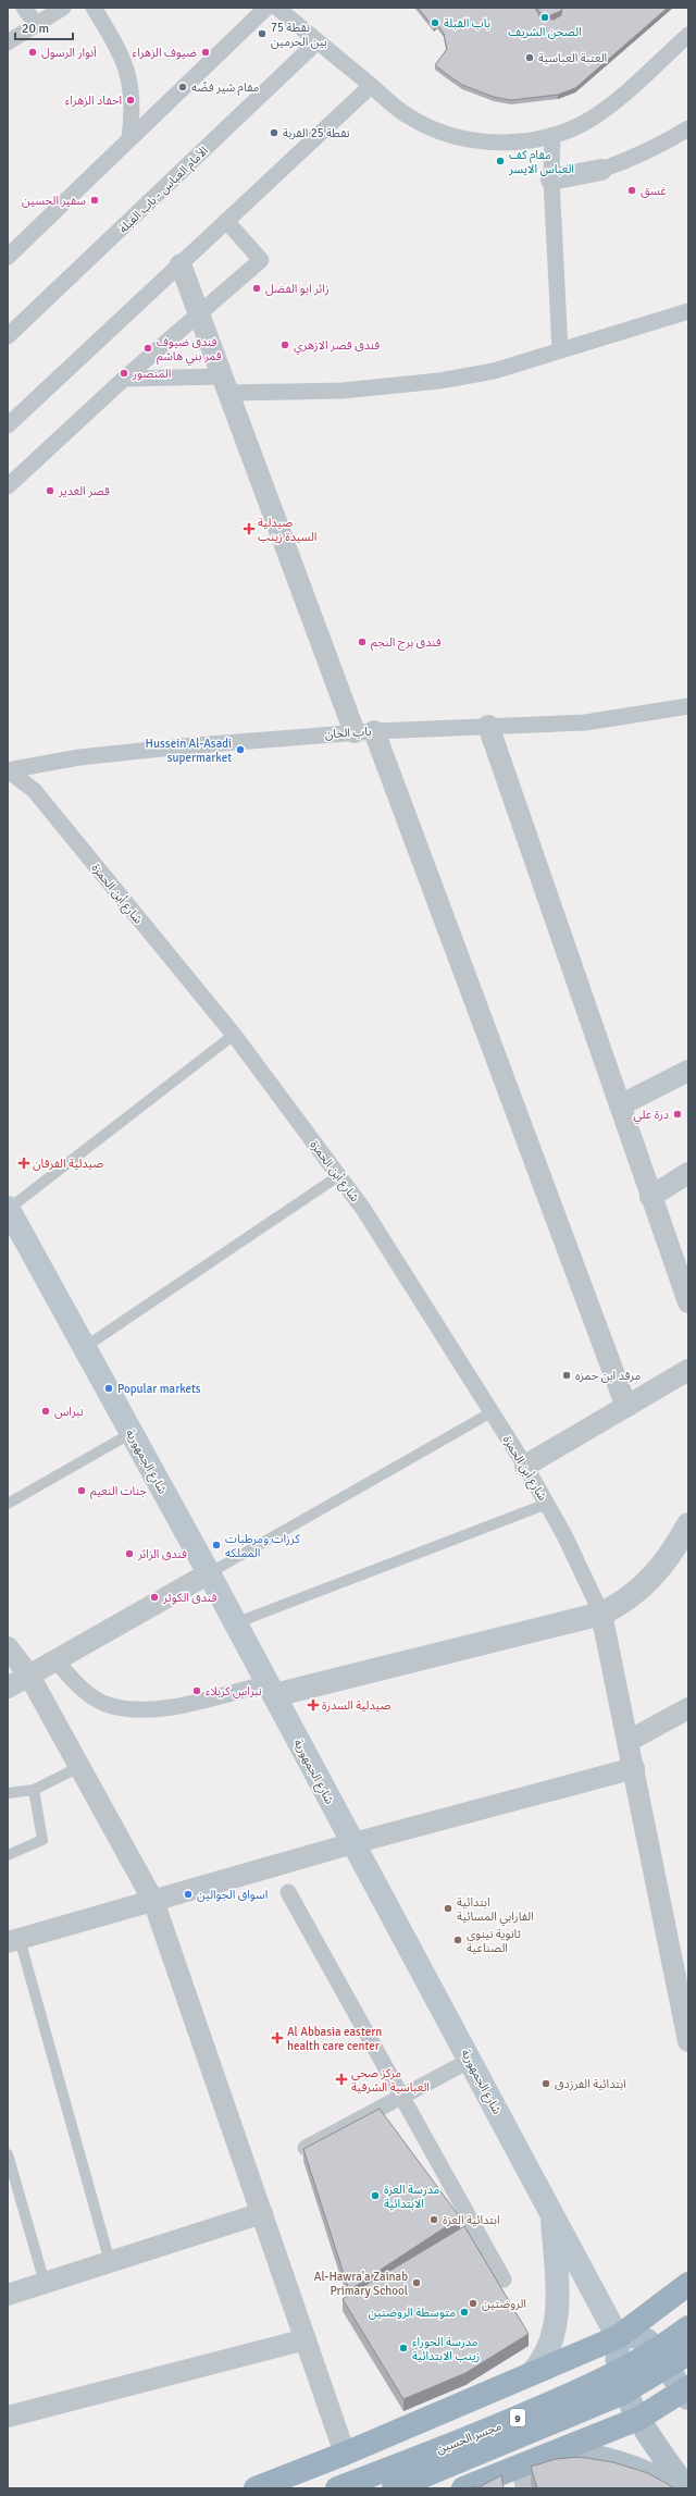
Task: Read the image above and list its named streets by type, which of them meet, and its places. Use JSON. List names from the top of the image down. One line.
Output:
{"streets":{"highway":["9","مجسر الحسين"],"main road":["شارع الجمهورية"],"street":["الأمام العباس - باب القبلة","باب الخان","شارع أبن الحمزة"]},"crossings":[["باب الخان","شارع أبن الحمزة"]],"places":{"other":["الصحن الشريف","باب القبلة","نقطة 75 بين الحرمين","أنوار الرسول","ضيوف الزهراء","العتبة العباسية","مقام شير فضّه","احفاد الزهراء","نقطة 25 القربة","مقام كف العباس الايسر","غسق","سفير الحسين","زائر ابو الفضل","فندق قصر الازهري","فندق ضيوف قمر بني هاشم","المنصور","قصر الغدير","فندق برج النجم","Hussein Al-Asadi supermarket","درة علي","مرقد ابن حمزه","Popular markets","نبراس","جنات النعيم","كرزات ومرطبات المملكه","فندق الزائر","فندق الكوثر","نبراس كربلاء","اسواق الجوالين","ابتدائية الفارابي المسائية","ثانوية نينوى الصناعية","ابتدائية الفرزدق","مدرسة العزة الابتدائية","ابتدائية العزة","Al-Hawra'a Zainab Primary School","الروضتين","متوسطة الروضتين","مدرسة الحوراء زينب الابتدائية"],"health":["صيدلية السيدة زينب","صيدلية الفرقان","صيدلية السدرة","Al Abbasia eastern health care center","مركز صحي العباسية الشرقية"]},"scale_bar":"20 m"}
